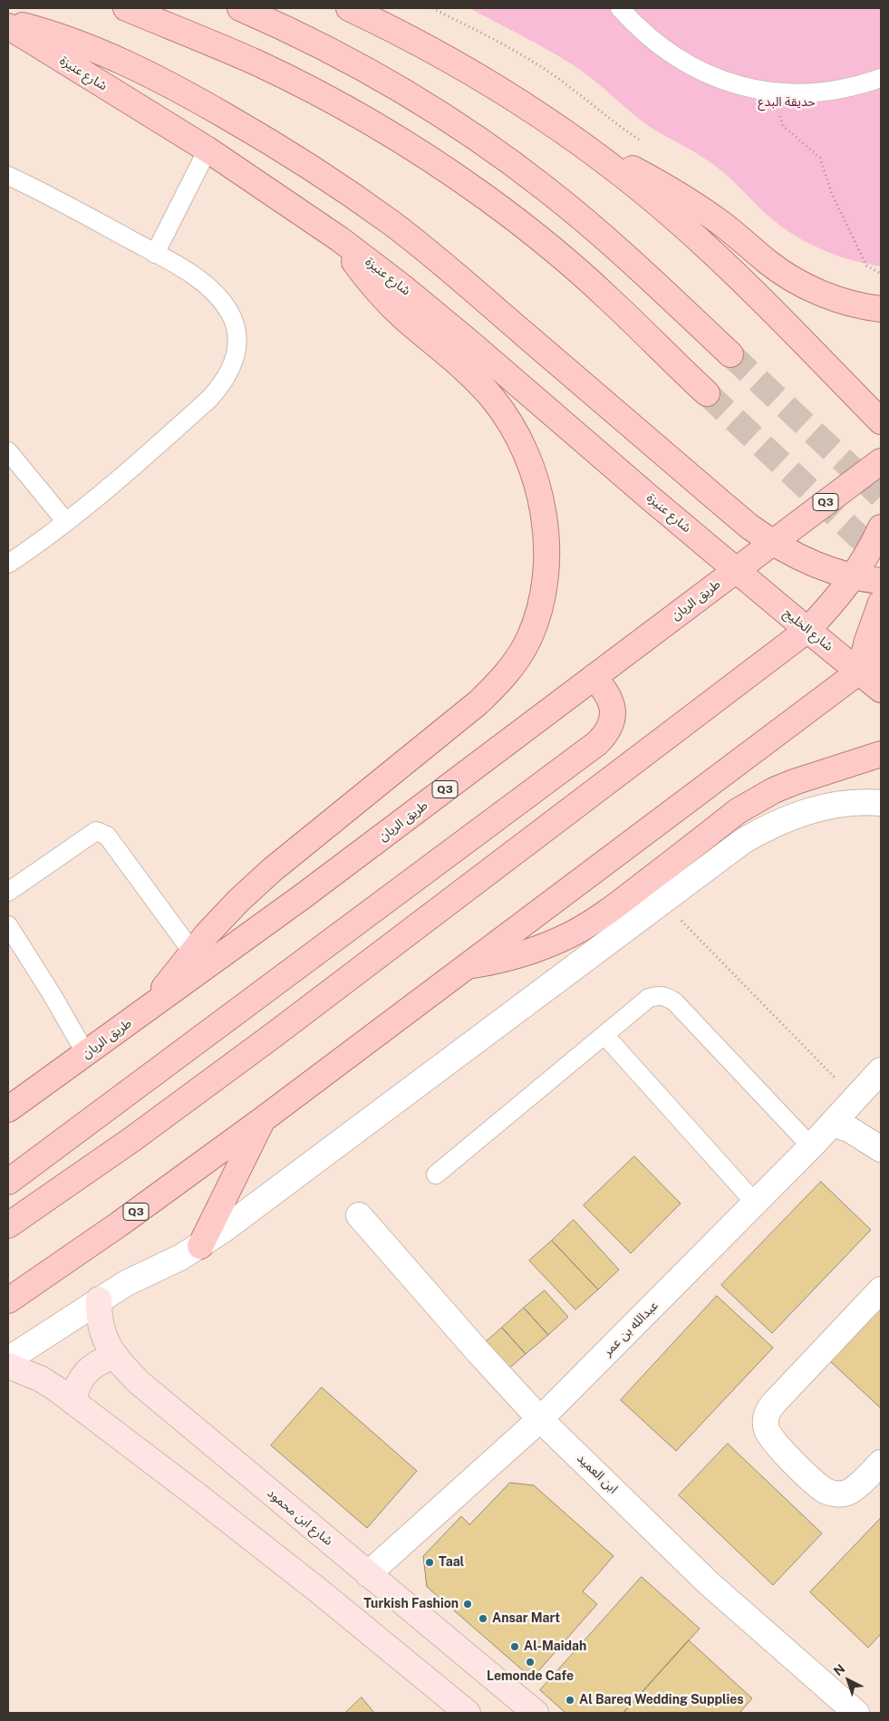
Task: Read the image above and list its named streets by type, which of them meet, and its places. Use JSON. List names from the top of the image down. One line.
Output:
{"streets":{"main road":["شارع عنيزة","Q3","طريق الريان","شارع الخليج"],"street":["عبدالله بن عمر","ابن العميد","شارع ابن محمود"]},"crossings":[["شارع عنيزة","طريق الريان"],["شارع عنيزة","شارع الخليج"],["Q3","شارع الخليج"],["طريق الريان","شارع الخليج"],["عبدالله بن عمر","ابن العميد"],["عبدالله بن عمر","شارع ابن محمود"]],"parks":["حديقة البدع"],"places":["Taal","Turkish Fashion","Ansar Mart","Al-Maidah","Lemonde Cafe","Al Bareq Wedding Supplies"],"north":"top left"}
